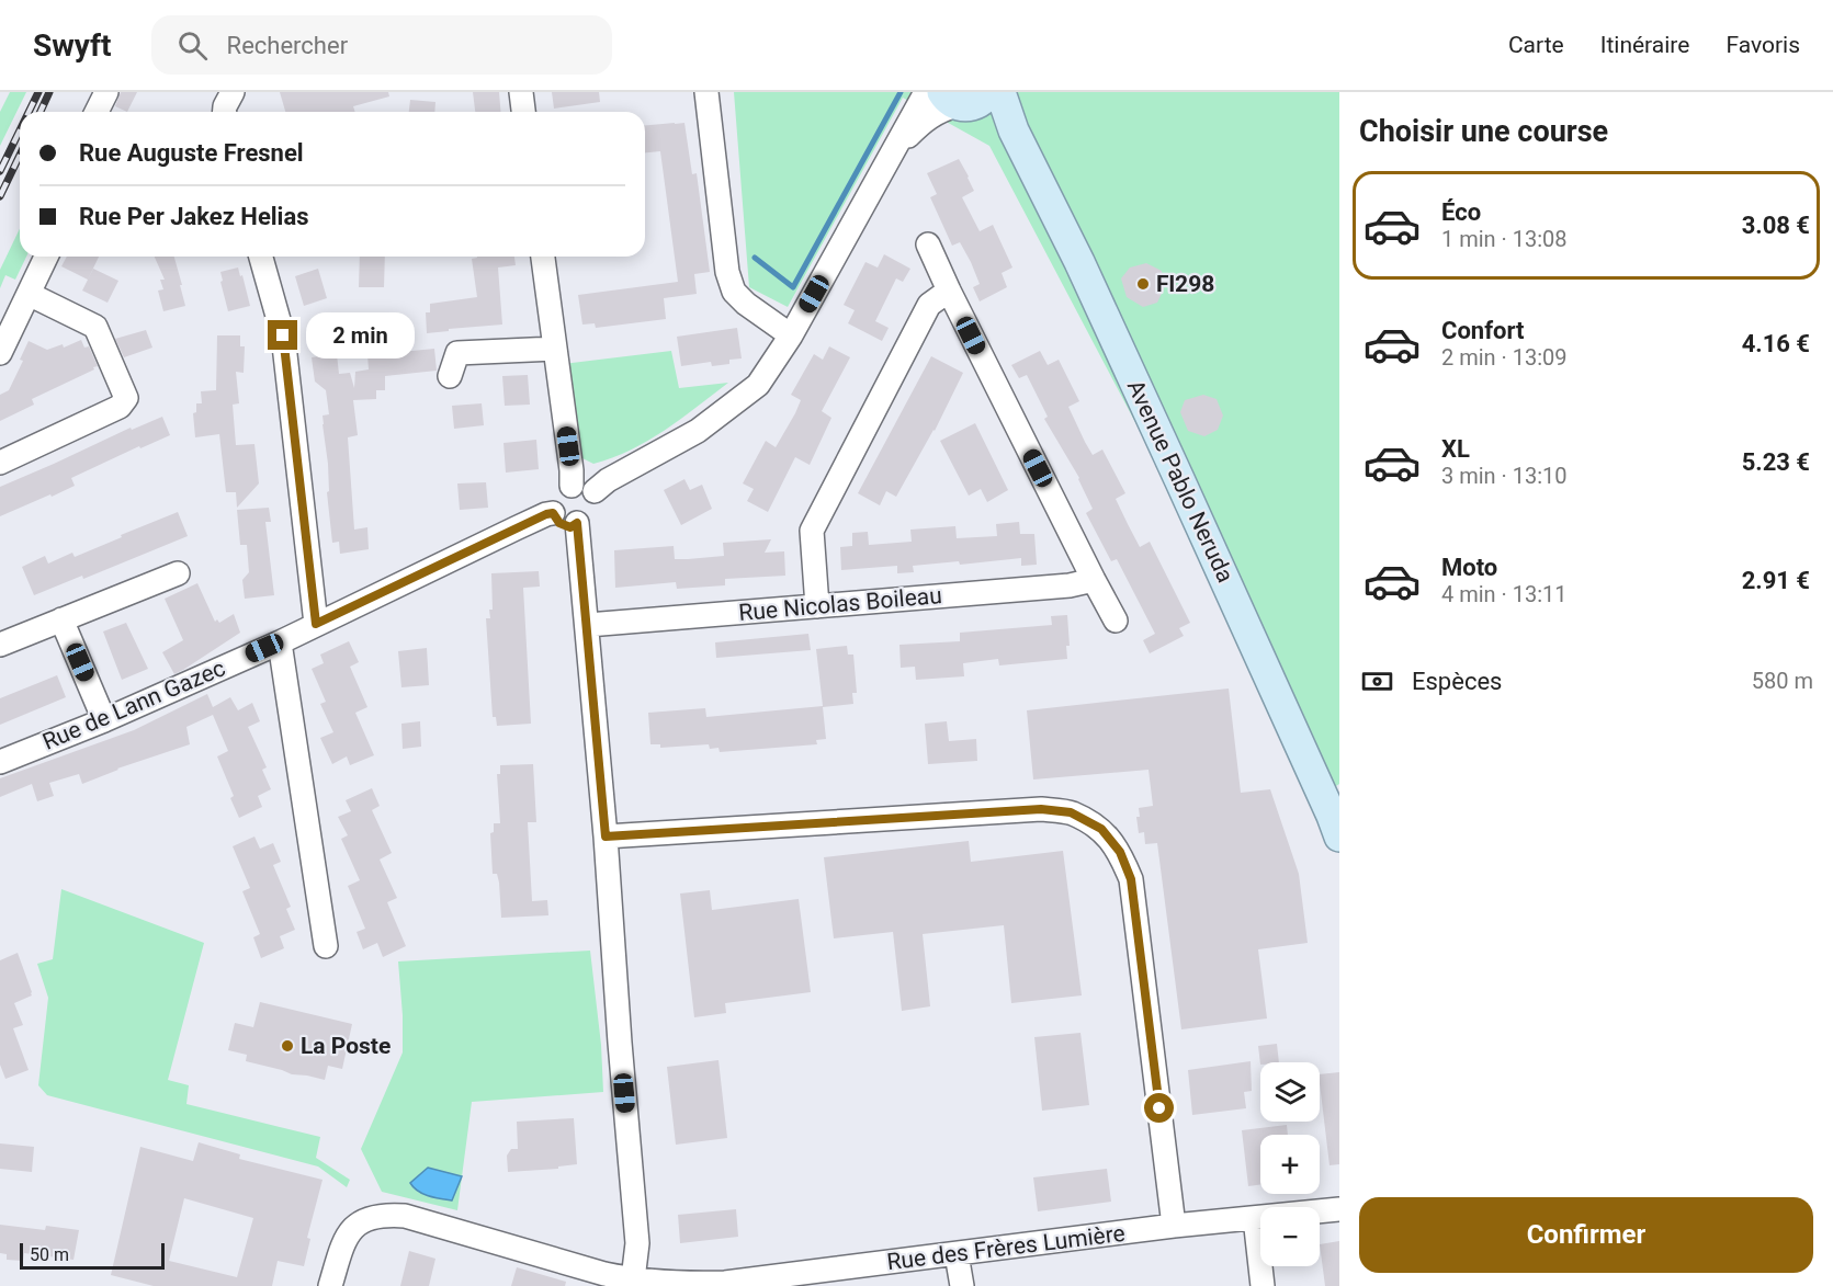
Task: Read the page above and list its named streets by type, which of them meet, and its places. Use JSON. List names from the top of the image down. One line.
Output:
{"streets":{"main road":["Avenue Pablo Neruda"],"street":["Rue Nicolas Boileau","Rue de Lann Gazec","Rue des Frères Lumière"]},"places":["Fl298","La Poste"],"scale_bar":"50 m","page":{"header":"Swyft","search":"Rechercher","nav":["Carte","Itinéraire","Favoris"],"heading":"Choisir une course","banner":["Rue Auguste Fresnel","Rue Per Jakez Helias"],"list":[{"name":"Éco","note":"1 min · 13:08","value":"3.08 €"},{"name":"Confort","note":"2 min · 13:09","value":"4.16 €"},{"name":"XL","note":"3 min · 13:10","value":"5.23 €"},{"name":"Moto","note":"4 min · 13:11","value":"2.91 €"}],"bubble":"2 min","pay":["Espèces","580 m"],"map_buttons":["+","−"],"buttons":"Confirmer","scale":"50 m"}}
